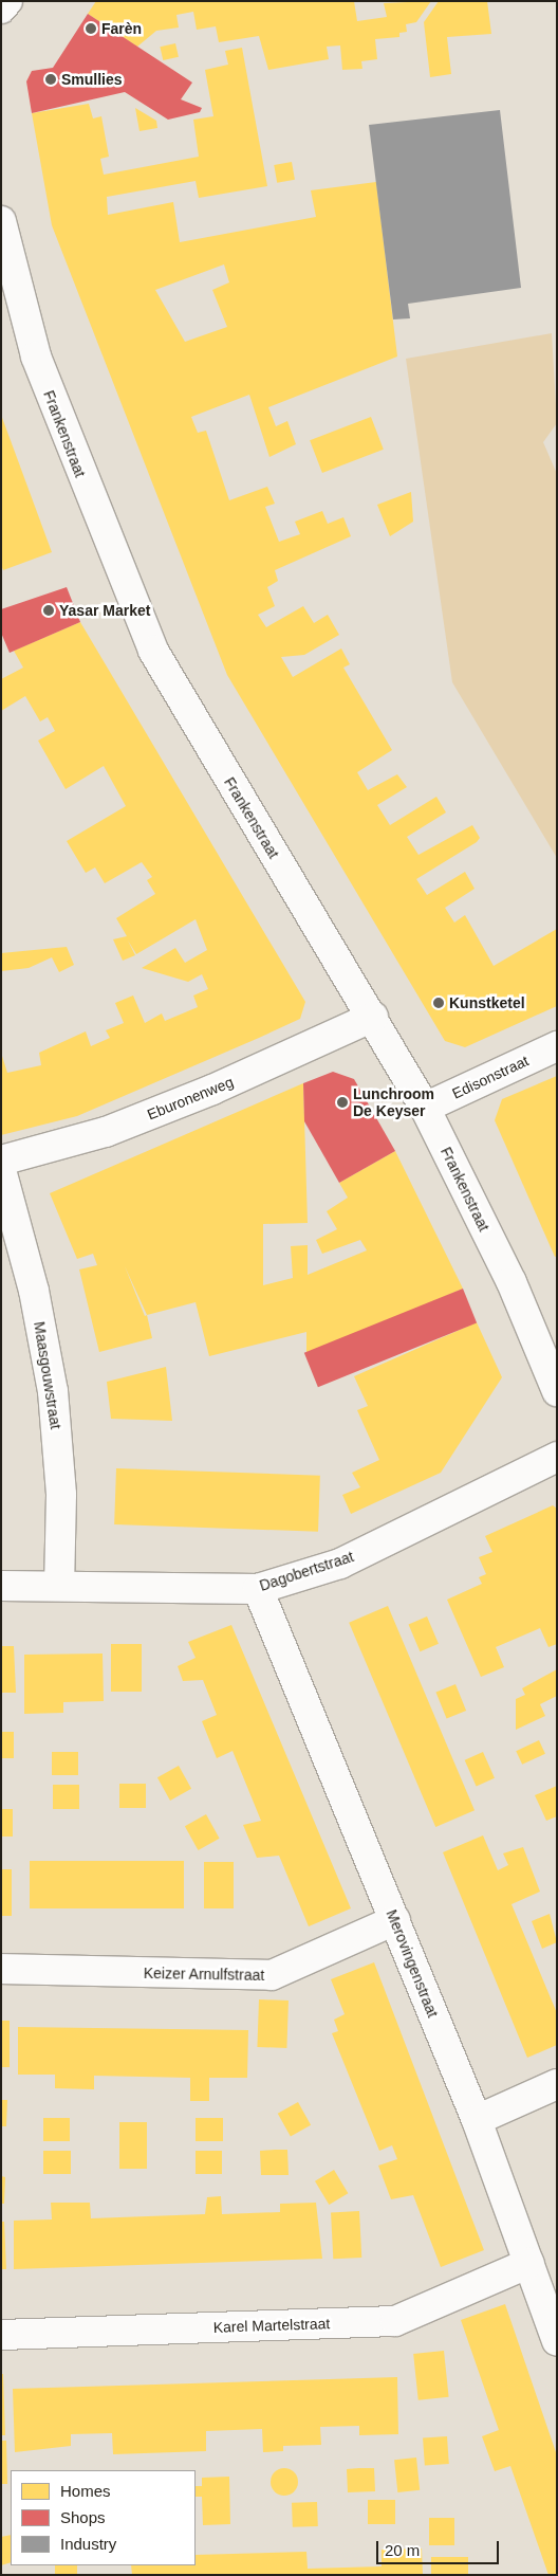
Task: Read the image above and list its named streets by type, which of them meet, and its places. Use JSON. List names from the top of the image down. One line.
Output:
{"streets":{"street":["Frankenstraat","Edisonstraat","Eburonenweg","Maasgouwstraat","Dagobertstraat","Merovingenstraat","Keizer Arnulfstraat","Karel Martelstraat"]},"crossings":[["Frankenstraat","Edisonstraat"],["Frankenstraat","Eburonenweg"],["Maasgouwstraat","Dagobertstraat"],["Dagobertstraat","Merovingenstraat"],["Merovingenstraat","Keizer Arnulfstraat"],["Merovingenstraat","Karel Martelstraat"]],"places":["Farèn","Smullies","Yasar Market","Kunstketel","Lunchroom De Keyser"],"legend":["Homes","Shops","Industry"],"scale_bar":"20 m"}
